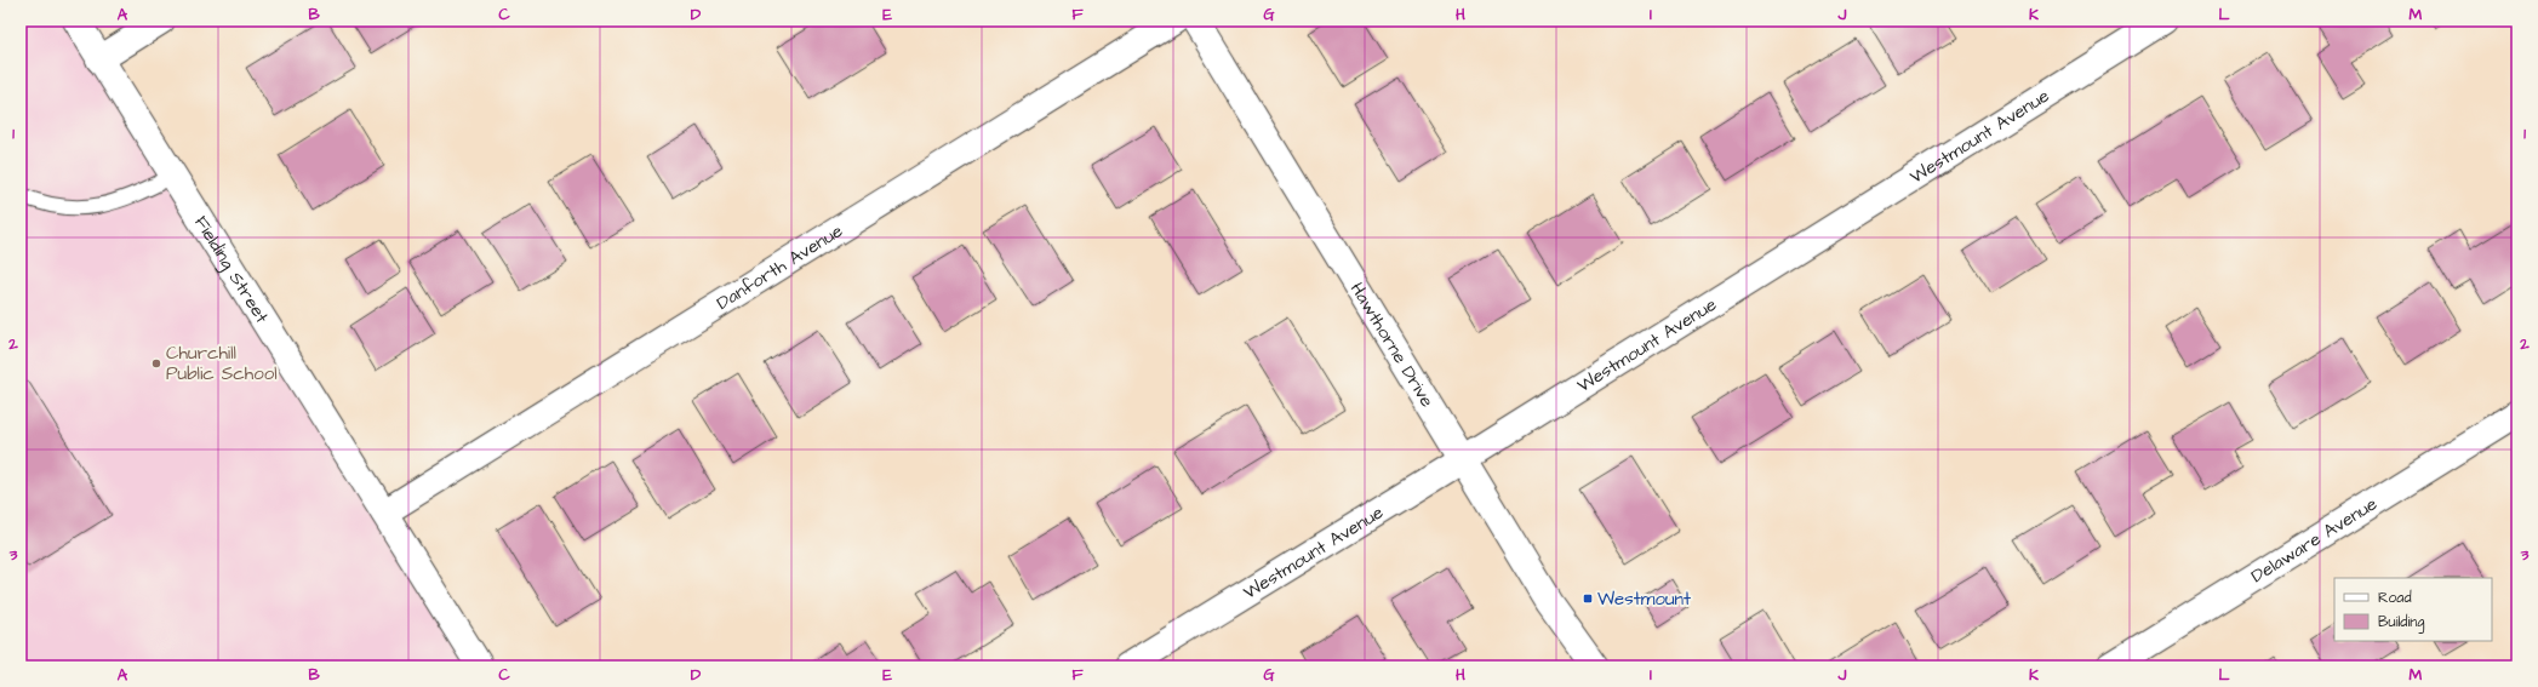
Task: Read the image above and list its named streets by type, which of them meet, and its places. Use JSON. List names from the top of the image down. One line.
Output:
{"streets":{"street":["Westmount Avenue","Danforth Avenue","Fielding Street","Hawthorne Drive","Delaware Avenue"]},"crossings":[["Westmount Avenue","Hawthorne Drive"],["Danforth Avenue","Fielding Street"]],"places":{"other":["Churchill Public School"],"transit":["Westmount"]},"legend":["Road","Building"],"grid":{"columns":["A","B","C","D","E","F","G","H","I","J","K","L","M"],"rows":["1","2","3"]}}
